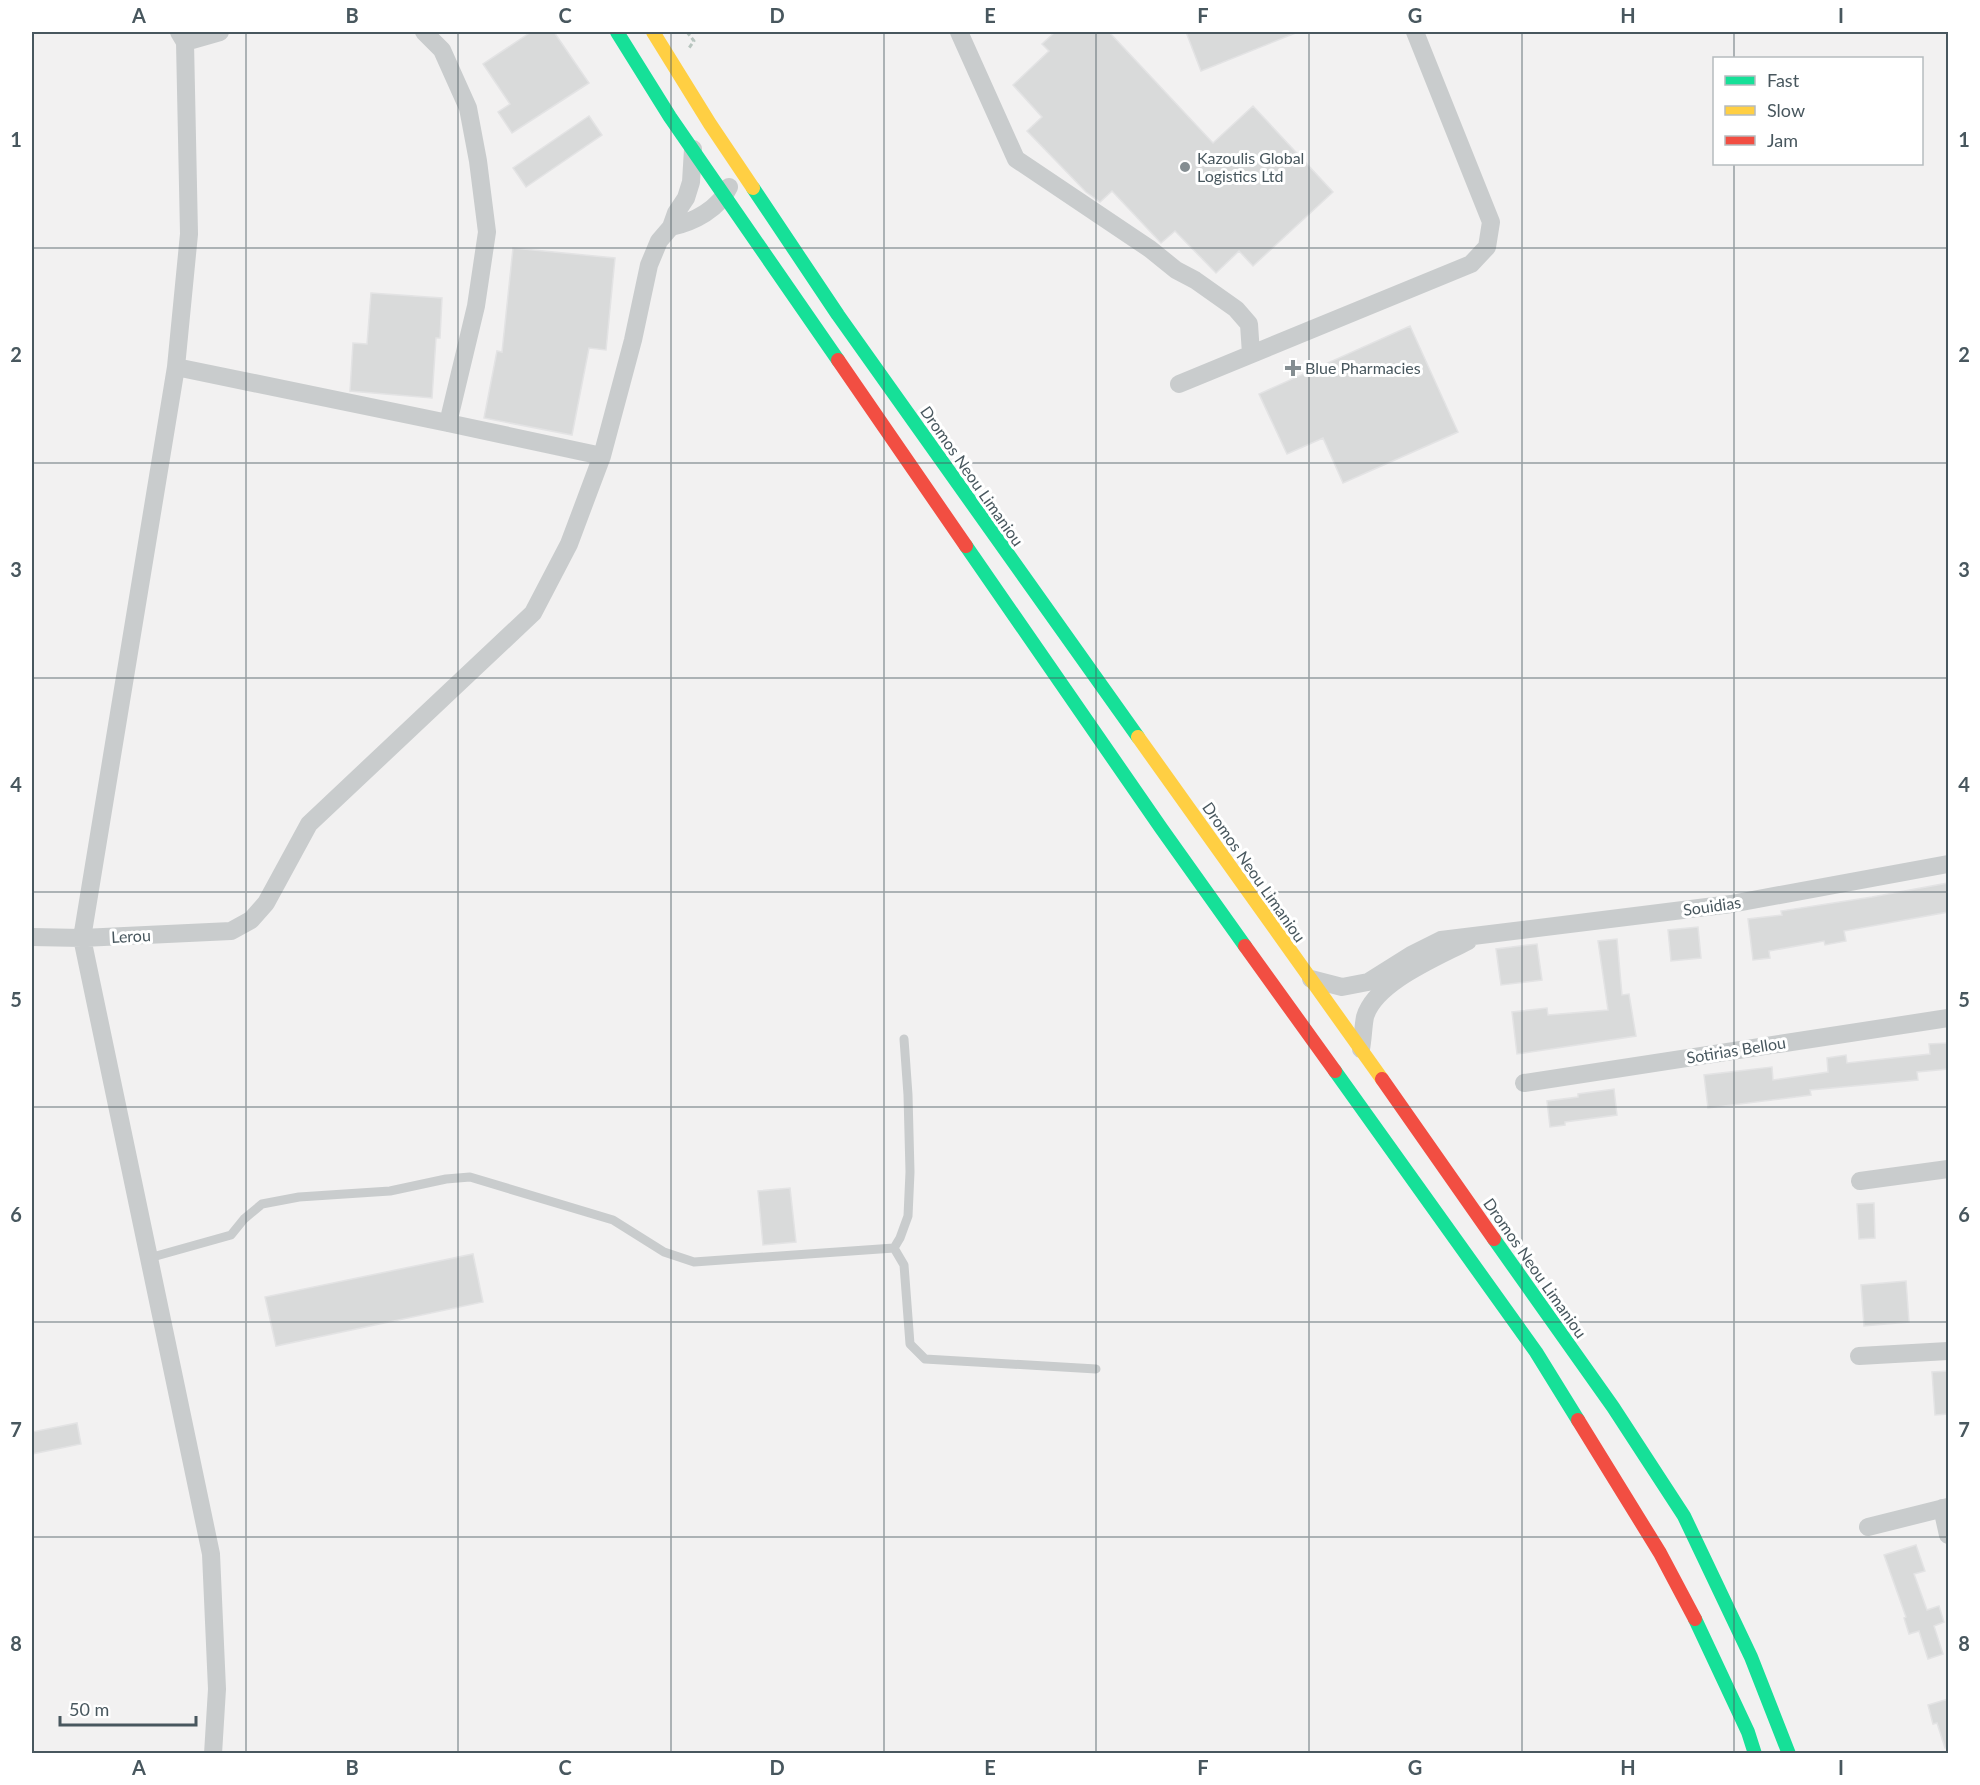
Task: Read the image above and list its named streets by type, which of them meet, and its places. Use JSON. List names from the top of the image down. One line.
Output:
{"streets":{"main road":["Dromos Neou Limaniou"],"street":["Souidias","Lerou","Sotirias Bellou"]},"crossings":[["Dromos Neou Limaniou","Souidias"]],"places":{"other":["Kazoulis Global Logistics Ltd"],"health":["Blue Pharmacies"]},"legend":["Fast","Slow","Jam"],"scale_bar":"50 m","grid":{"columns":["A","B","C","D","E","F","G","H","I"],"rows":["1","2","3","4","5","6","7","8"]}}
